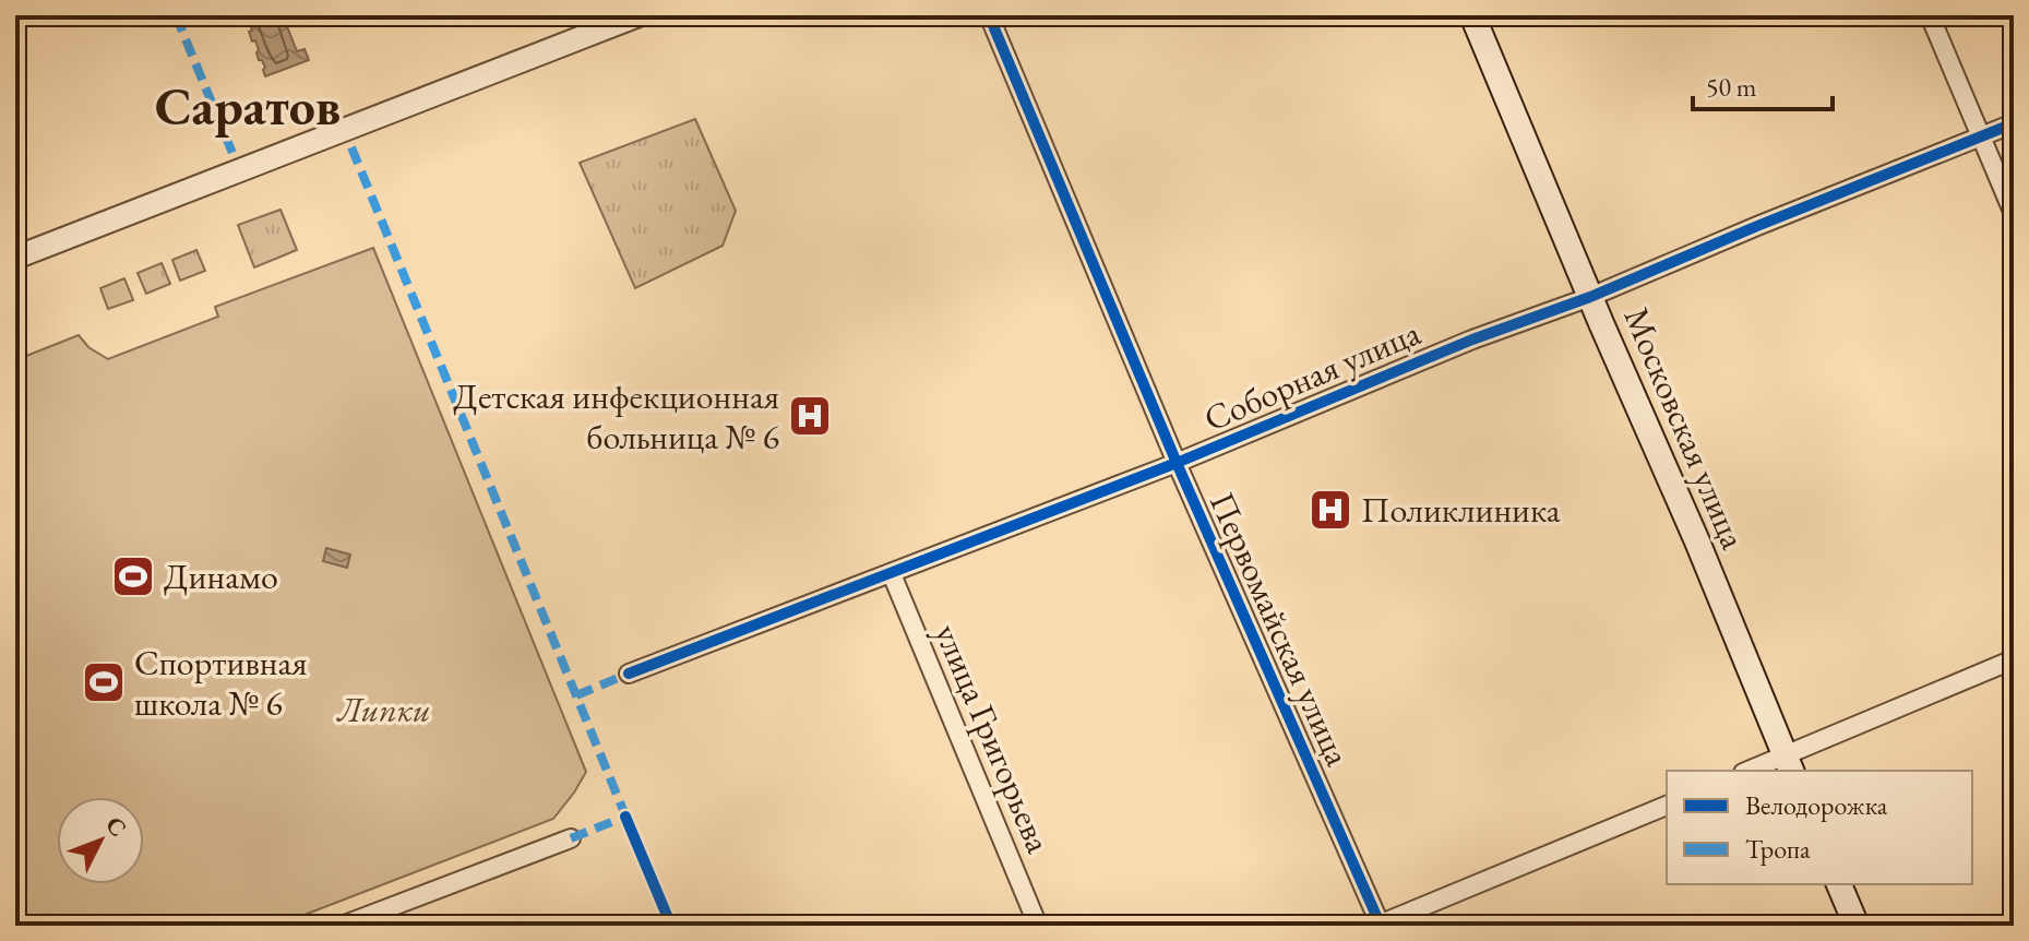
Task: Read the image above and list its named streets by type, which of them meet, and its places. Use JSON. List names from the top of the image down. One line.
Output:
{"streets":{"main road":["Московская улица"],"street":["Соборная улица","Первомайская улица","улица Григорьева"]},"crossings":[["Соборная улица","Московская улица"],["Соборная улица","Первомайская улица"],["Соборная улица","улица Григорьева"]],"districts":["Саратов"],"parks":["Липки"],"places":{"hospital":["Детская инфекционная больница № 6","Поликлиника"],"sports":["Динамо","Спортивная школа № 6"]},"legend":["Велодорожка","Тропа"],"scale_bar":"50 m","north":"top right"}
